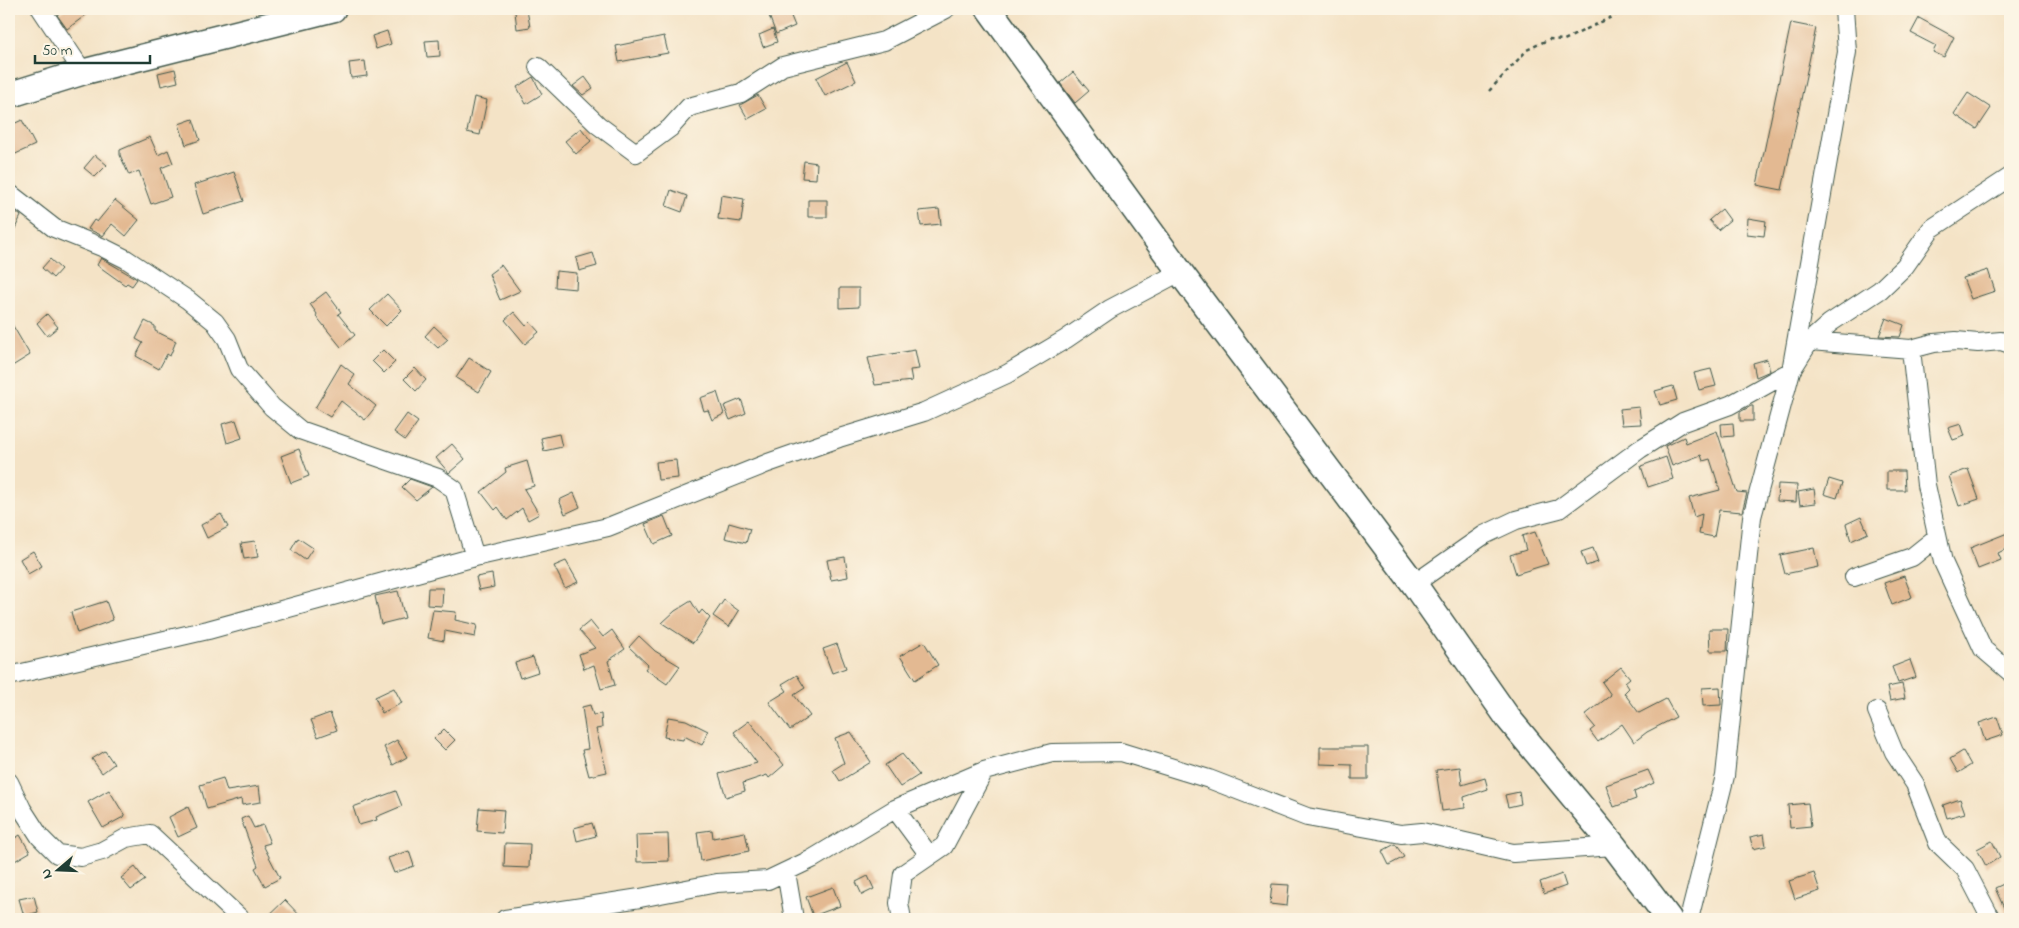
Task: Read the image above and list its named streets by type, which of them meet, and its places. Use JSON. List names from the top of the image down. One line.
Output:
{"scale_bar":"50 m","north":"left"}
